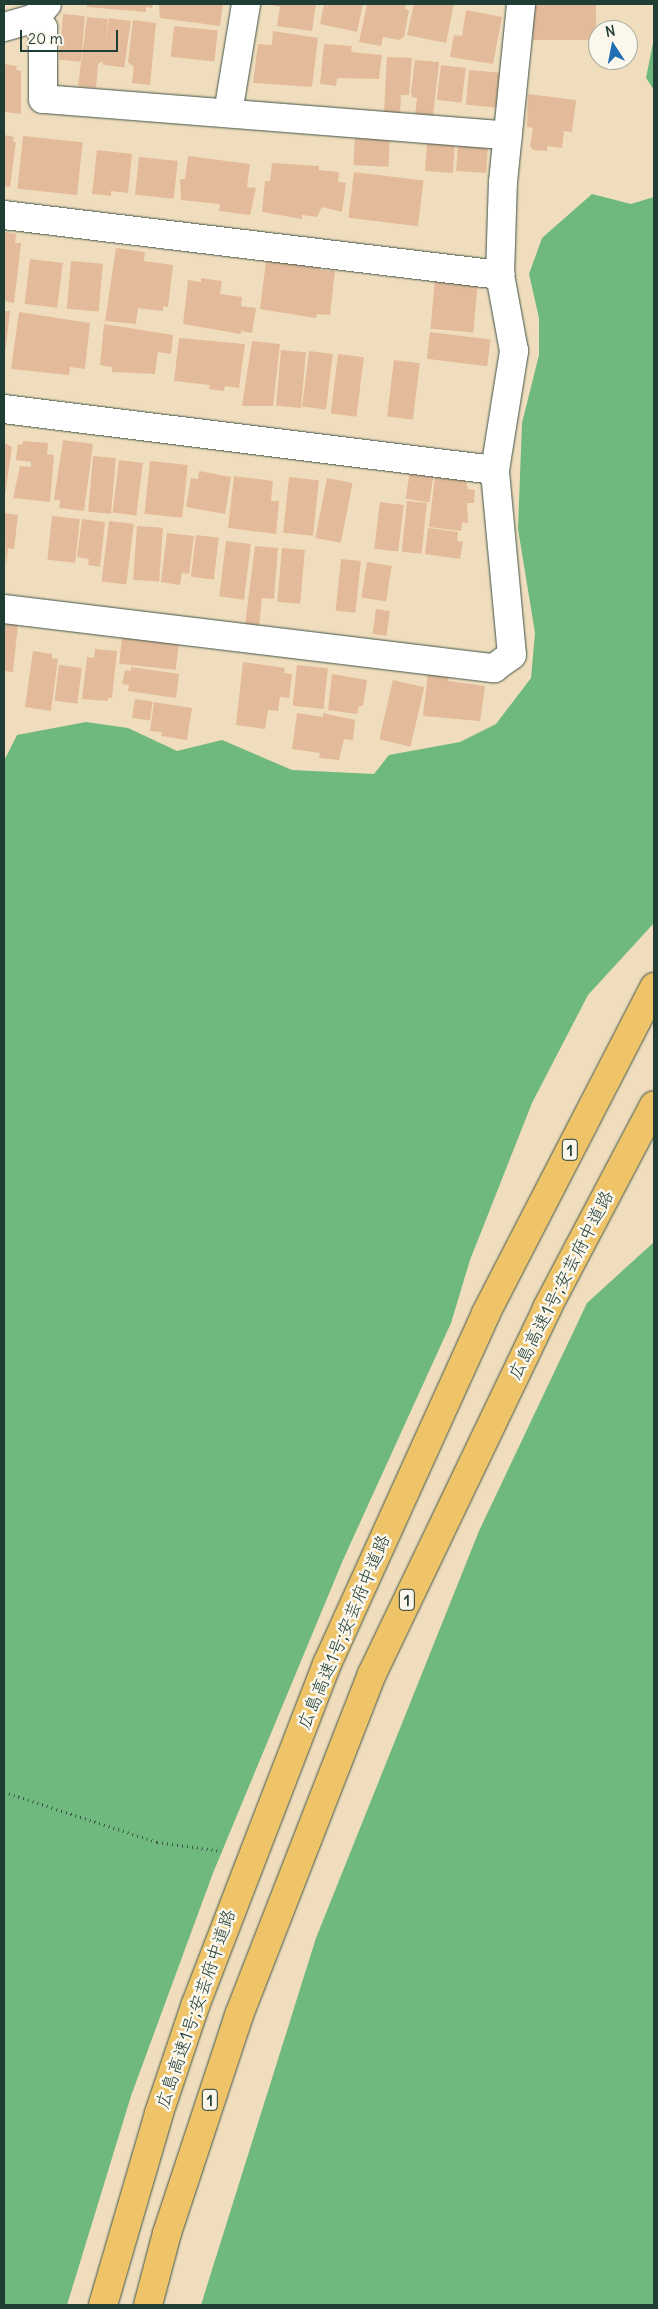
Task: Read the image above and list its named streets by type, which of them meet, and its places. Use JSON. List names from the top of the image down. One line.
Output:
{"streets":{"highway":["1","広島高速1号;安芸府中道路"]},"scale_bar":"20 m","north":"top"}
